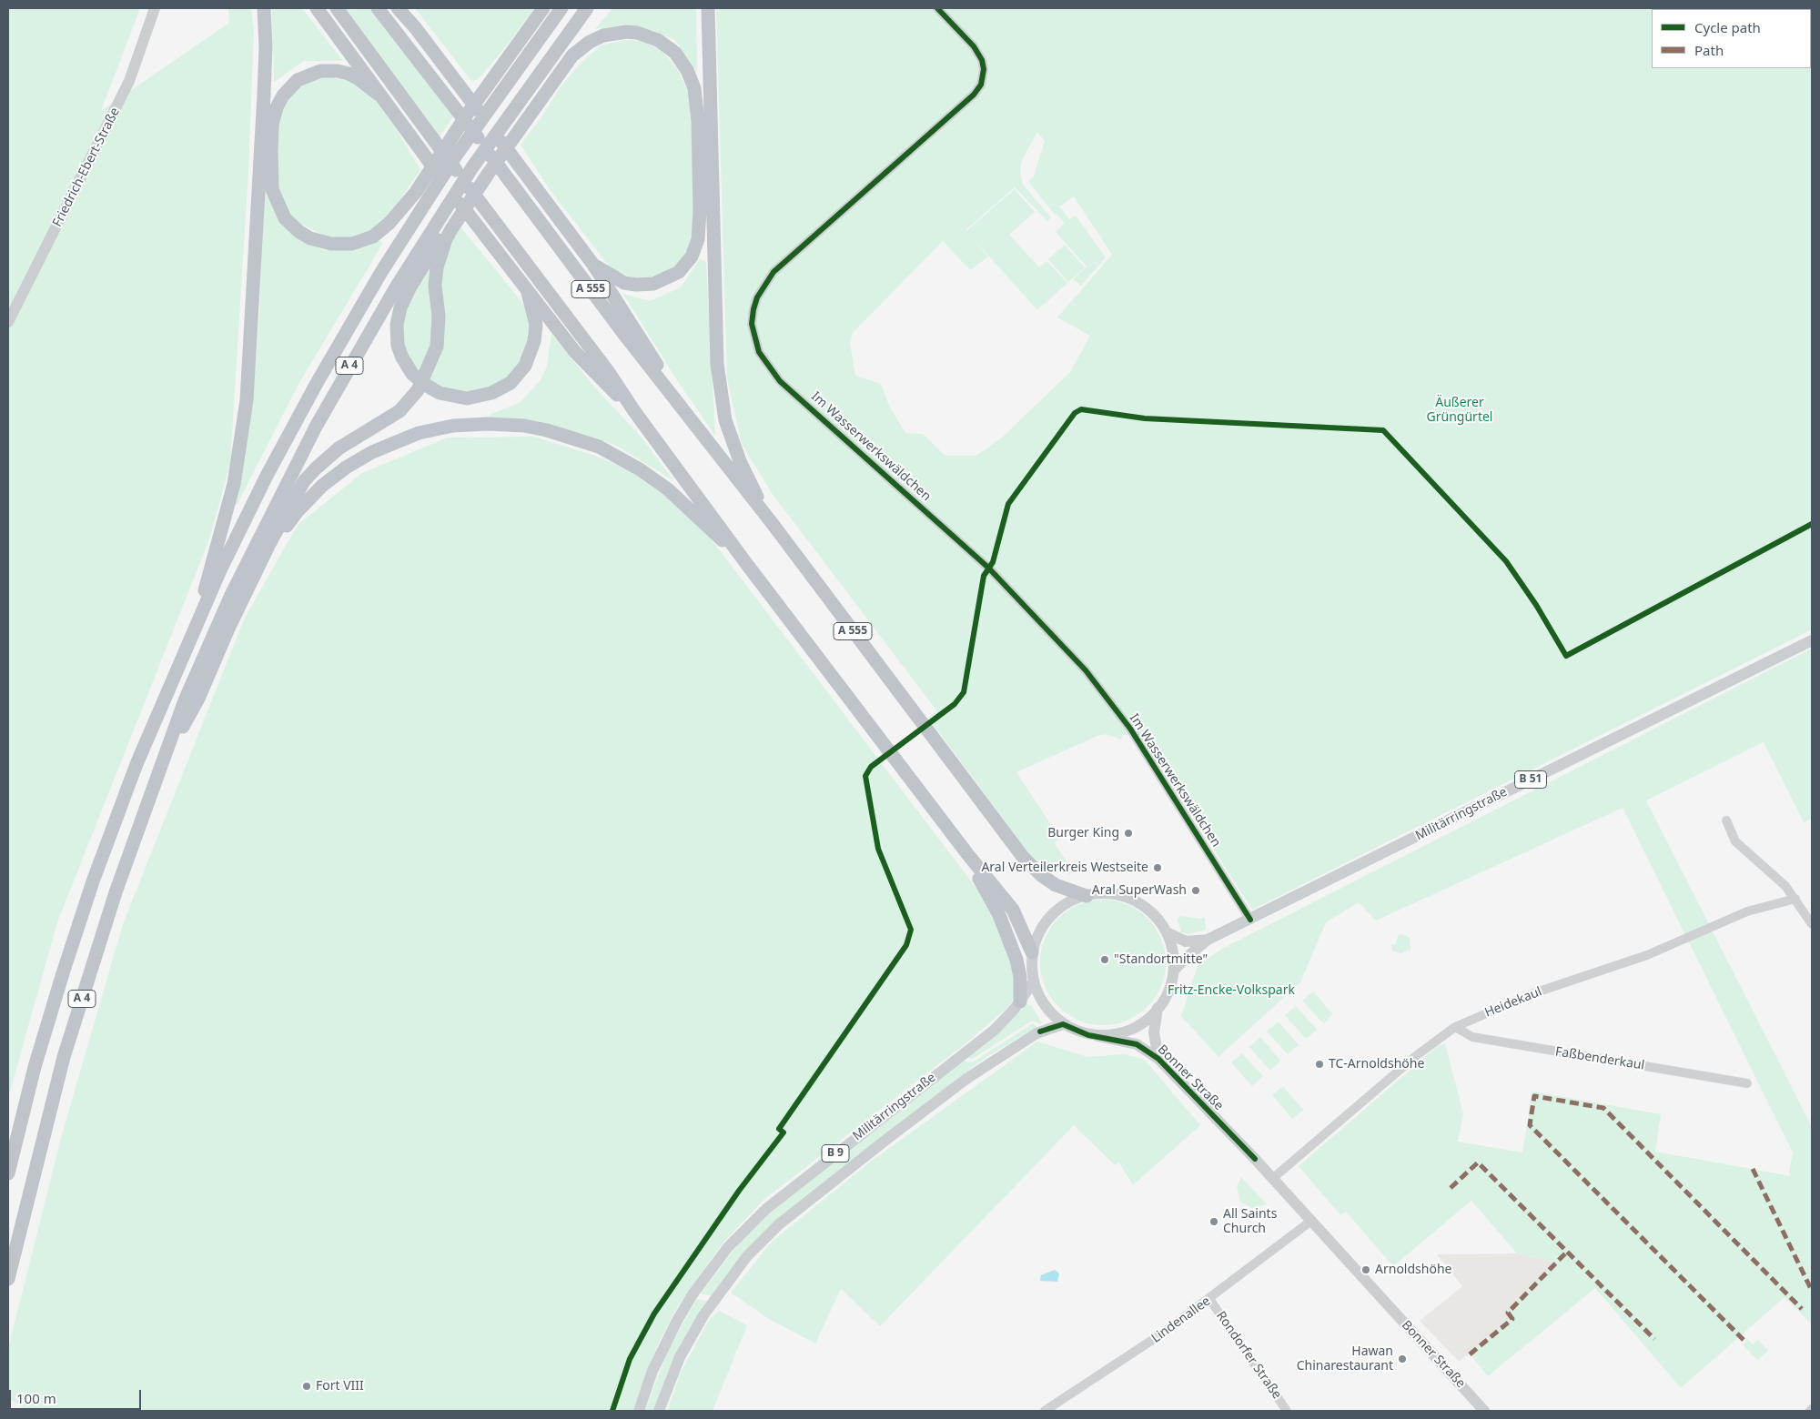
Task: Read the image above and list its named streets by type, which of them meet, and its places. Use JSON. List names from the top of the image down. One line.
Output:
{"streets":{"highway":["A 555","A 4"],"main road":["Friedrich-Ebert-Straße","B 51","Militärringstraße","Bonner Straße","B 9"],"street":["Im Wasserwerkswäldchen","Heidekaul","Faßbenderkaul","Lindenallee","Rondorfer Straße"]},"crossings":[["A 555","Militärringstraße"],["A 555","Bonner Straße"],["Im Wasserwerkswäldchen","Militärringstraße"],["Militärringstraße","Bonner Straße"],["Heidekaul","Faßbenderkaul"],["Heidekaul","Bonner Straße"],["Bonner Straße","Lindenallee"],["Lindenallee","Rondorfer Straße"]],"parks":["Äußerer Grüngürtel","Fritz-Encke-Volkspark"],"places":["Burger King","Aral Verteilerkreis Westseite","Aral SuperWash","\"Standortmitte\"","TC-Arnoldshöhe","All Saints Church","Arnoldshöhe","Hawan Chinarestaurant","Fort VIII"],"legend":["Cycle path","Path"],"scale_bar":"100 m"}
